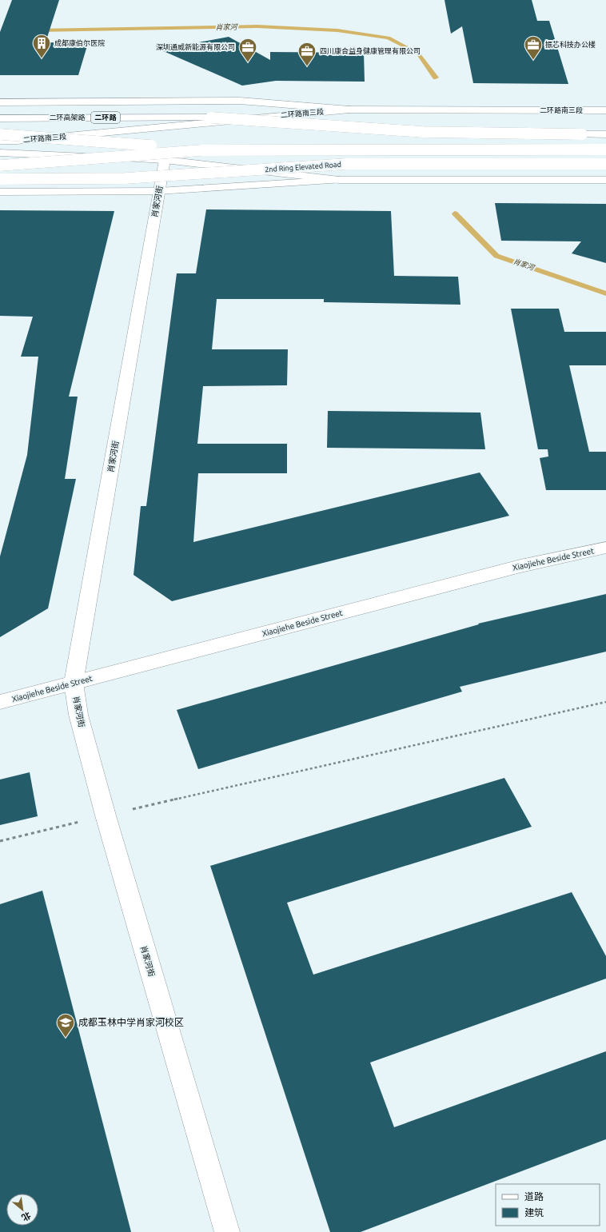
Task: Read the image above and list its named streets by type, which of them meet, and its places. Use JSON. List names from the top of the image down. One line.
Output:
{"streets":{"main road":["二环路南三段","二环高架路","二环路","2nd Ring Elevated Road","肖家河街","Xiaojiehe Beside Street"]},"crossings":[["二环路南三段","肖家河街"],["肖家河街","Xiaojiehe Beside Street"]],"water":["肖家河"],"places":{"building":["成都康伯尔医院"],"office":["振芯科技办公楼","深圳通威新能源有限公司","四川康合益身健康管理有限公司"],"school or university":["成都玉林中学肖家河校区"]},"legend":["道路","建筑"],"north":"bottom right"}
